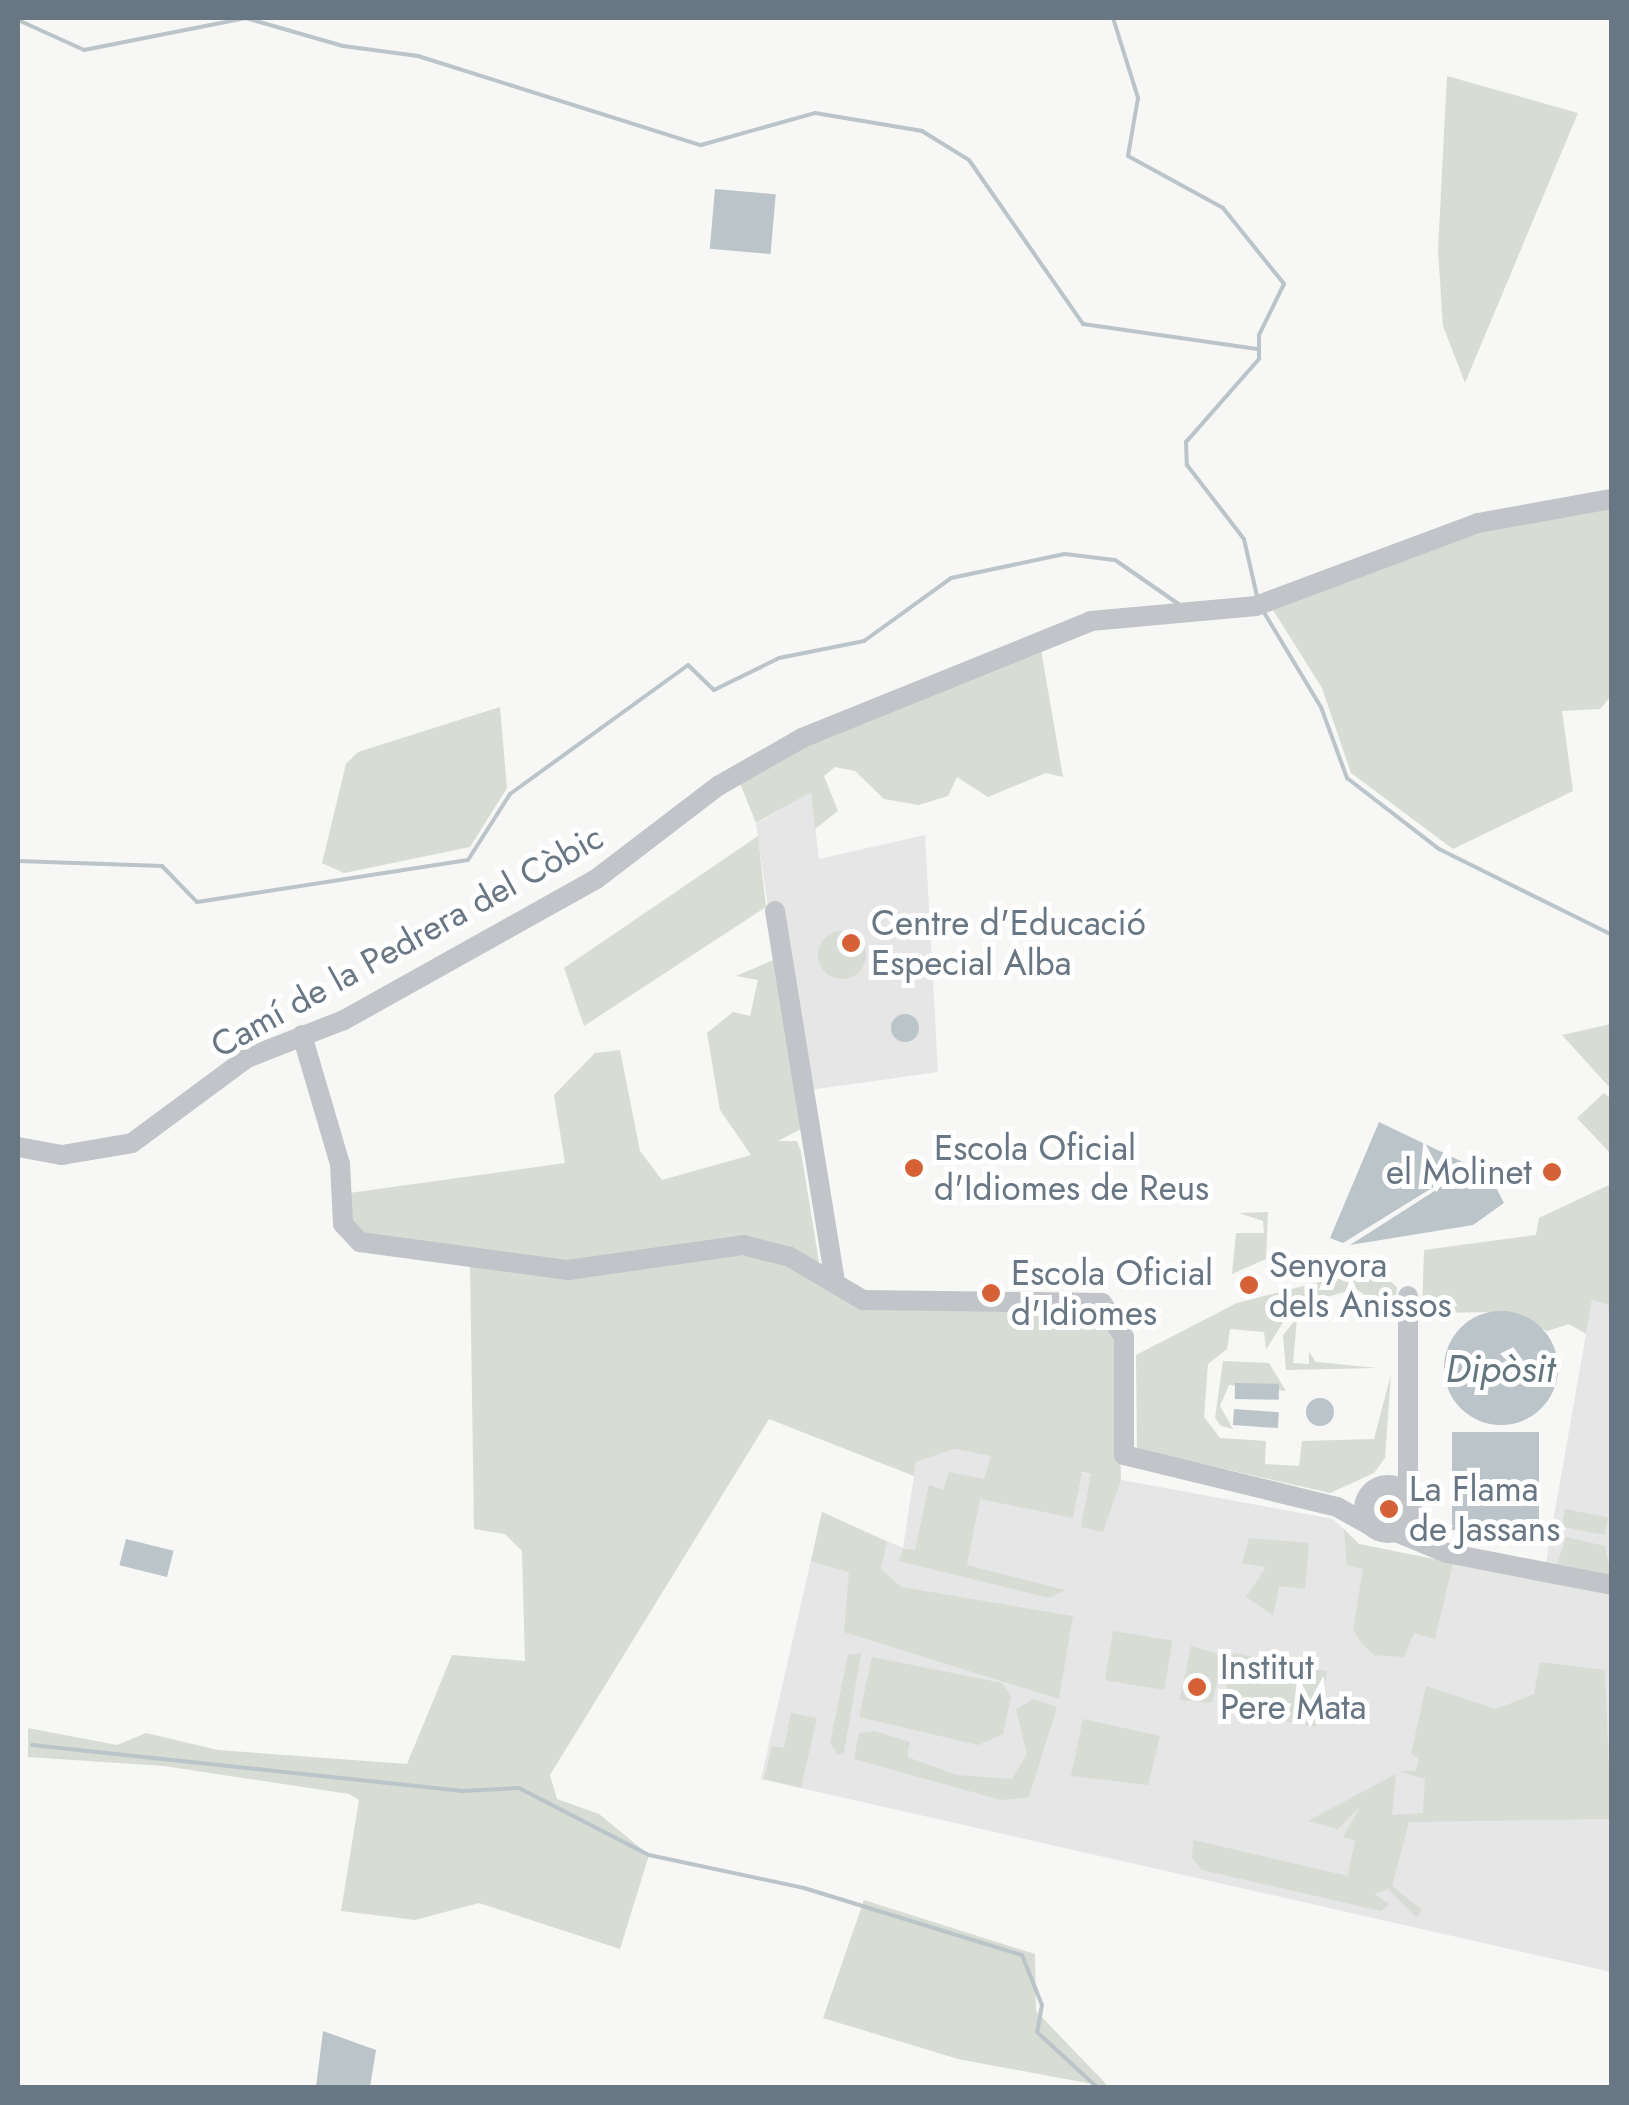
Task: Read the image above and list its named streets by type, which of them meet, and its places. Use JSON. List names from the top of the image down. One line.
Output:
{"streets":{"street":["Camí de la Pedrera del Còbic"]},"water":["Dipòsit"],"places":["Centre d'Educació Especial Alba","Escola Oficial d'Idiomes de Reus","el Molinet","Senyora dels Anissos","Escola Oficial d'Idiomes","La Flama de Jassans","Institut Pere Mata"]}
